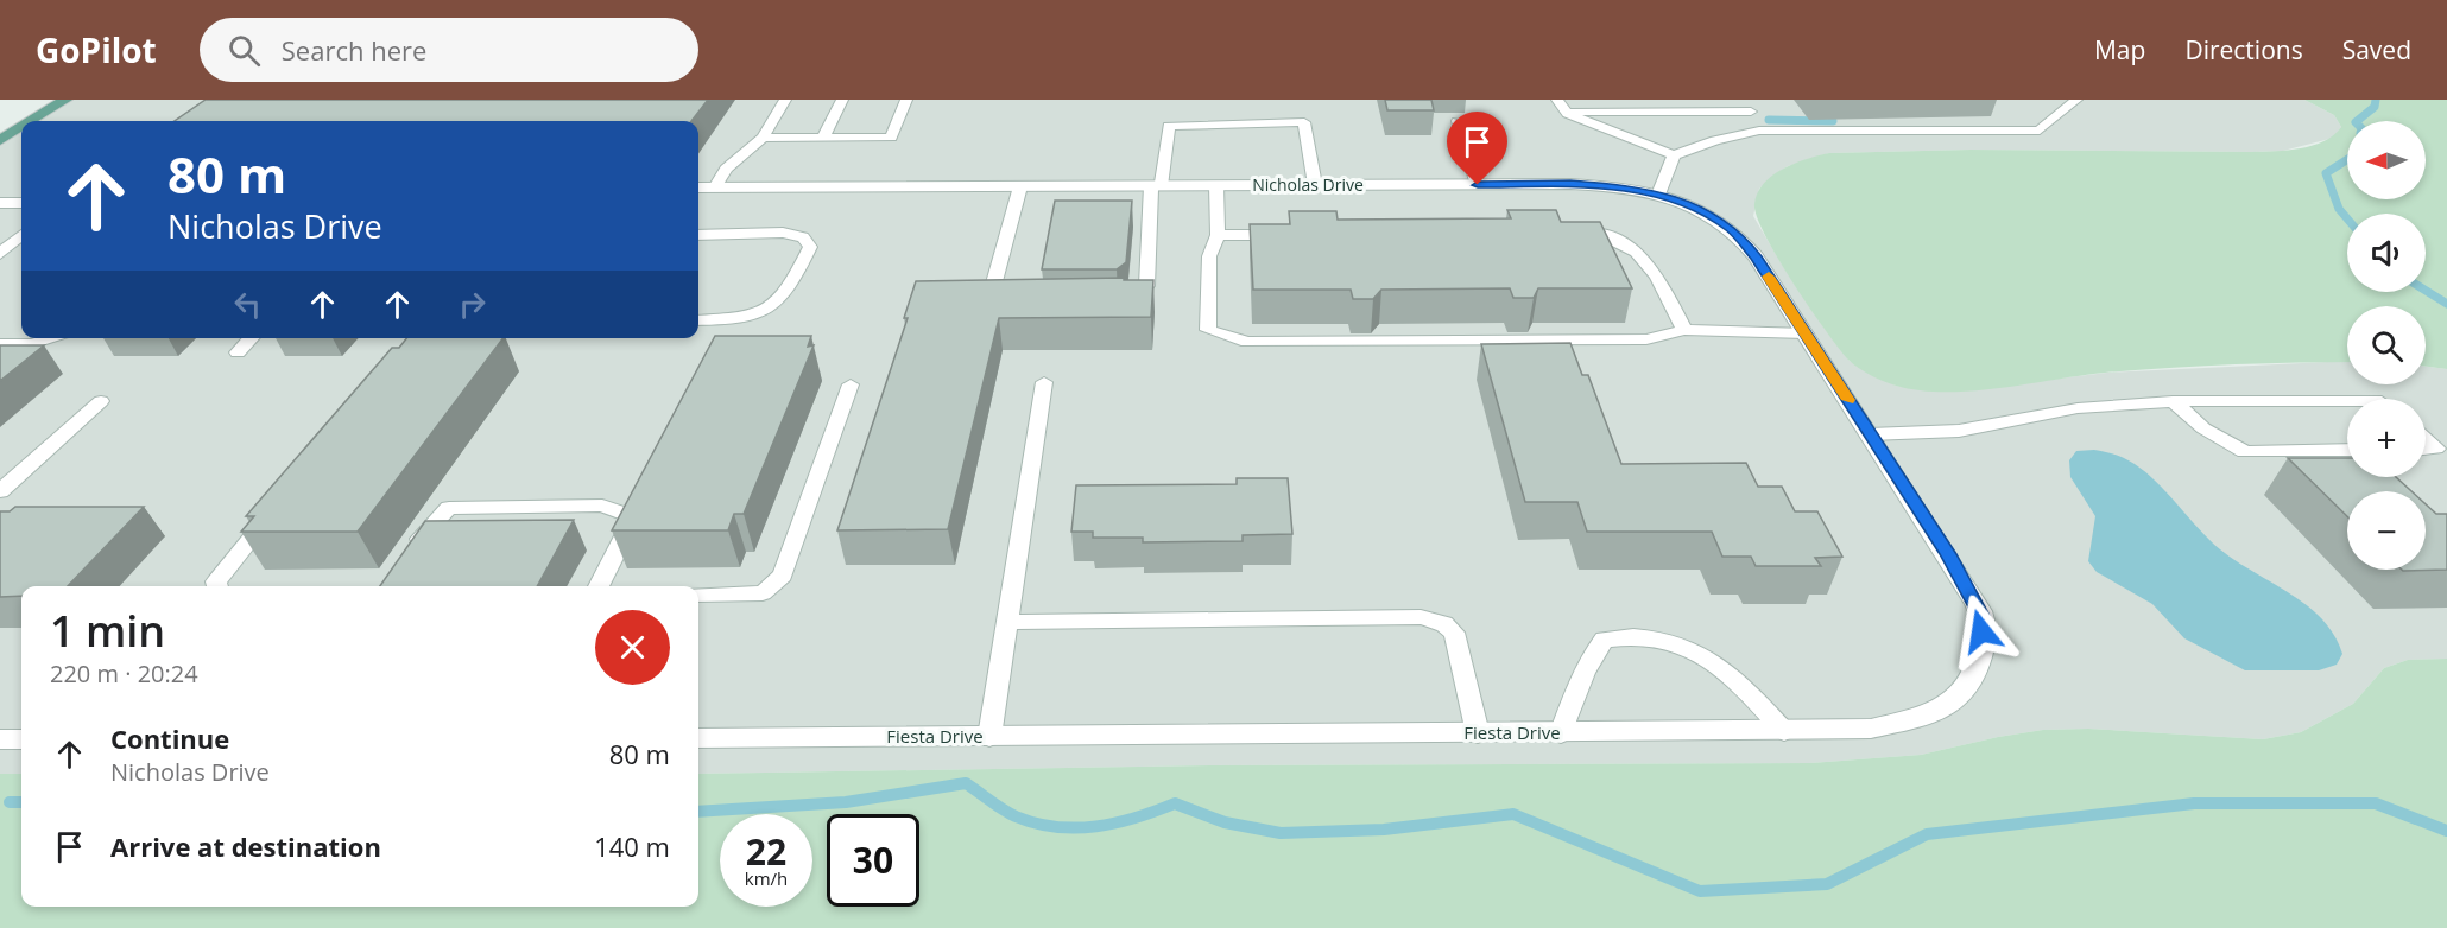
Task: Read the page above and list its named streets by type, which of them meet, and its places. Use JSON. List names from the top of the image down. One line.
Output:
{"streets":{"street":["Nicholas Drive","Fiesta Drive"]},"crossings":[["Nicholas Drive","Fiesta Drive"]],"north":"left","page":{"header":"GoPilot","search":"Search here","nav":["Map","Directions","Saved"],"map_buttons":["+","−"],"turn":["80 m","Nicholas Drive"],"heading":["1 min","220 m · 20:24"],"list":[{"name":"Continue","note":"Nicholas Drive","value":"80 m"},{"name":"Arrive at destination","value":"140 m"}],"speed":"22 km/h","limit":"30"}}
